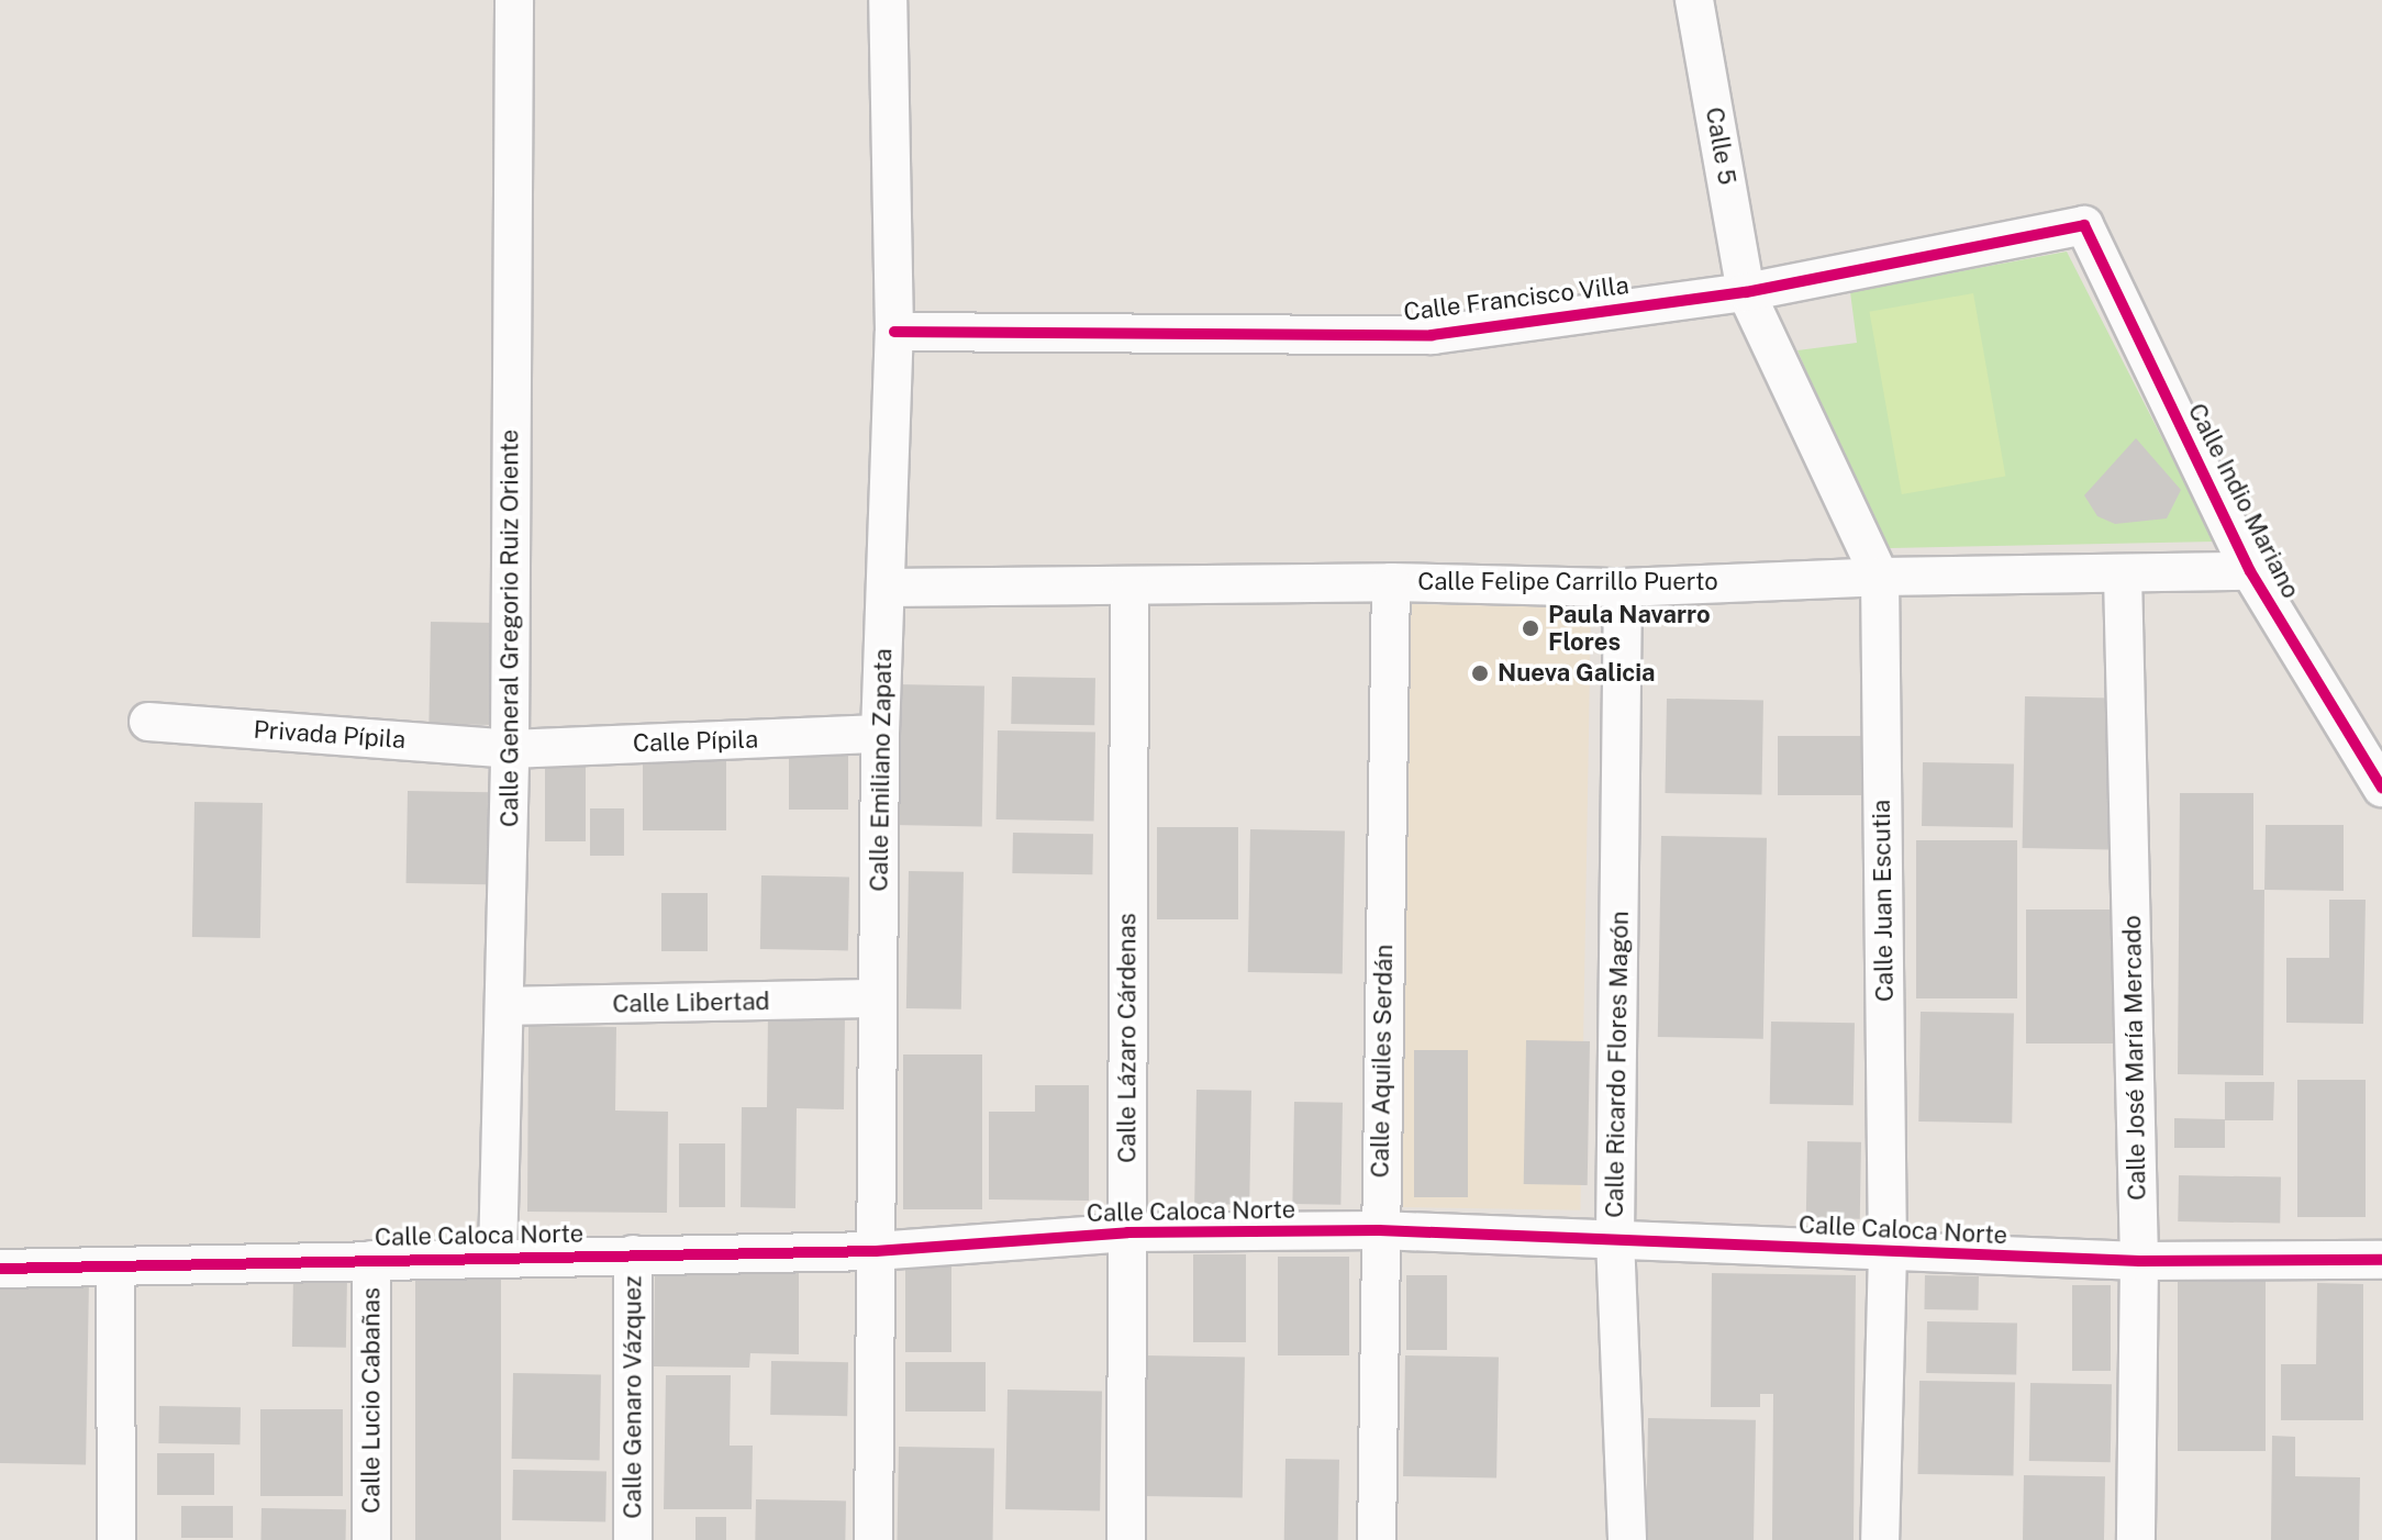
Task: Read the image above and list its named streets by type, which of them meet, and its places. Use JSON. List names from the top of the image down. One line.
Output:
{"streets":{"street":["Calle 5","Calle Francisco Villa","Calle Indio Mariano","Calle Felipe Carrillo Puerto","Calle General Gregorio Ruiz Oriente","Privada Pípila","Calle Pípila","Calle Emiliano Zapata","Calle Juan Escutia","Calle Libertad","Calle Lázaro Cárdenas","Calle José María Mercado","Calle Aquiles Serdán","Calle Ricardo Flores Magón","Calle Caloca Norte","Calle Genaro Vázquez","Calle Lucio Cabañas"]},"crossings":[["Calle 5","Calle Francisco Villa"],["Calle 5","Calle Juan Escutia"],["Calle Francisco Villa","Calle Indio Mariano"],["Calle Francisco Villa","Calle Emiliano Zapata"],["Calle Francisco Villa","Calle Juan Escutia"],["Calle Indio Mariano","Calle Felipe Carrillo Puerto"],["Calle Felipe Carrillo Puerto","Calle Emiliano Zapata"],["Calle Felipe Carrillo Puerto","Calle Juan Escutia"],["Calle Felipe Carrillo Puerto","Calle Lázaro Cárdenas"],["Calle Felipe Carrillo Puerto","Calle José María Mercado"],["Calle Felipe Carrillo Puerto","Calle Aquiles Serdán"],["Calle Felipe Carrillo Puerto","Calle Ricardo Flores Magón"],["Calle General Gregorio Ruiz Oriente","Privada Pípila"],["Calle General Gregorio Ruiz Oriente","Calle Pípila"],["Calle General Gregorio Ruiz Oriente","Calle Libertad"],["Calle General Gregorio Ruiz Oriente","Calle Caloca Norte"],["Privada Pípila","Calle Pípila"],["Calle Pípila","Calle Emiliano Zapata"],["Calle Emiliano Zapata","Calle Libertad"],["Calle Emiliano Zapata","Calle Caloca Norte"],["Calle Juan Escutia","Calle Caloca Norte"],["Calle Lázaro Cárdenas","Calle Caloca Norte"],["Calle José María Mercado","Calle Caloca Norte"],["Calle Aquiles Serdán","Calle Caloca Norte"],["Calle Ricardo Flores Magón","Calle Caloca Norte"],["Calle Caloca Norte","Calle Genaro Vázquez"],["Calle Caloca Norte","Calle Lucio Cabañas"]],"places":["Paula Navarro Flores","Nueva Galicia"]}
